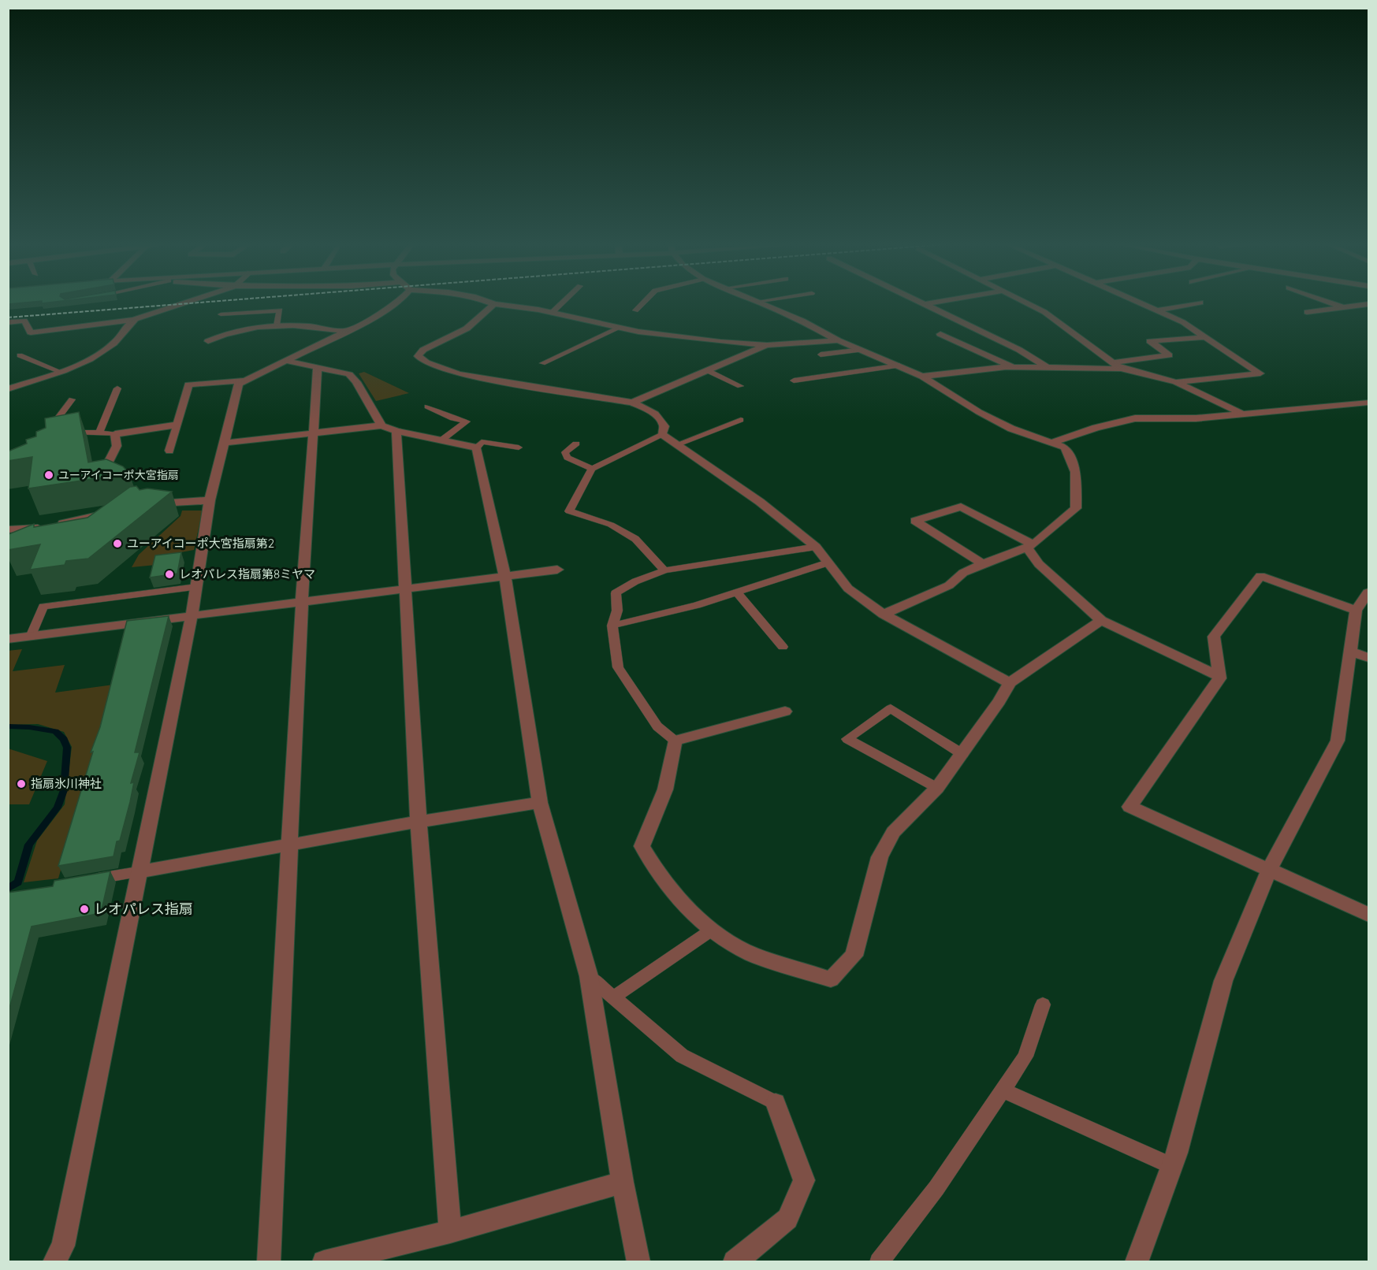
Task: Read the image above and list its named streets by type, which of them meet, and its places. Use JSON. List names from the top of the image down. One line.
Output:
{"places":["ユーアイコーポ大宮指扇","ユーアイコーポ大宮指扇第2","レオパレス指扇第8ミヤマ","指扇氷川神社","レオパレス指扇"]}
